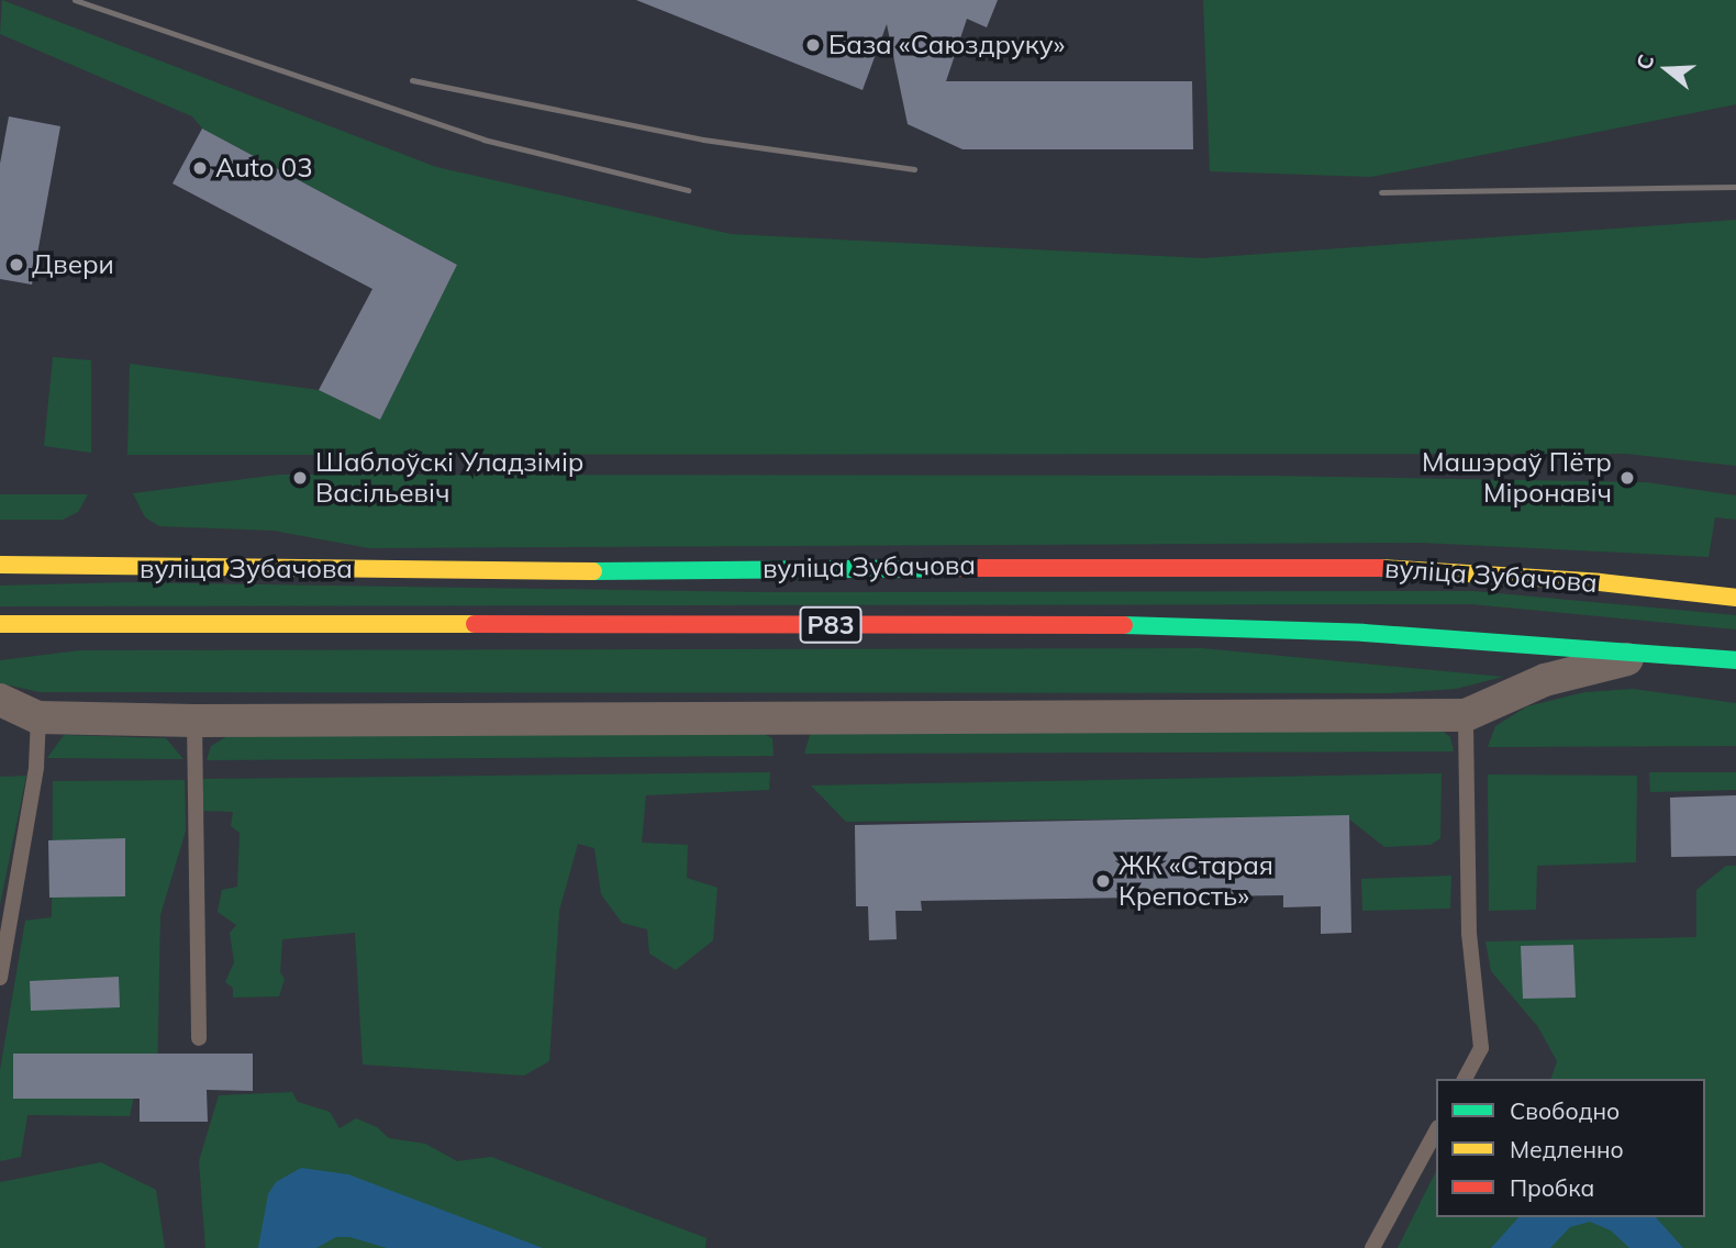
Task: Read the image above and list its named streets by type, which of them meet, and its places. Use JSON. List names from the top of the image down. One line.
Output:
{"streets":{"highway":["вуліца Зубачова","Р83"]},"places":["База «Саюздруку»","Auto 03","Двери","Шаблоўскі Уладзімір Васільевіч","Машэраў Пётр Міронавіч","ЖК «Старая Крепость»"],"legend":["Свободно","Медленно","Пробка"],"north":"left"}
